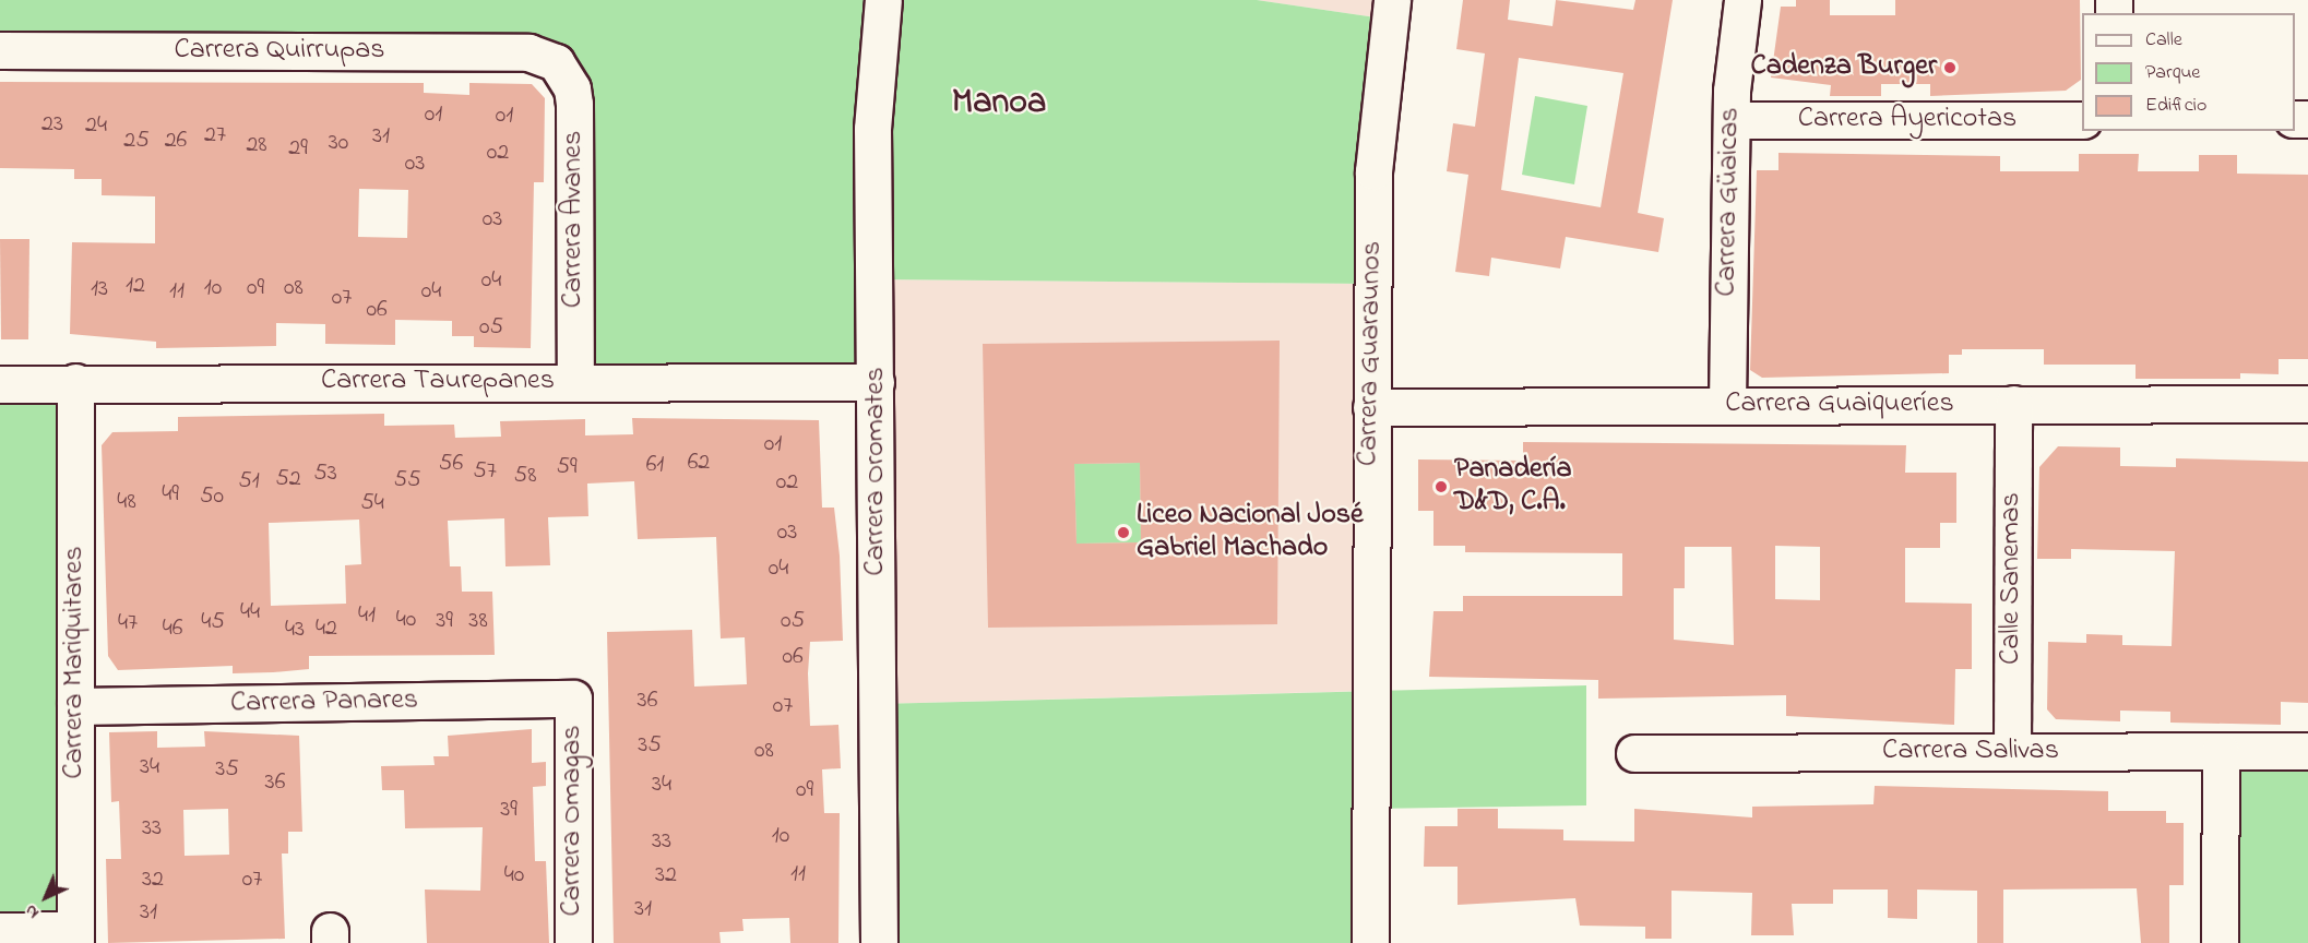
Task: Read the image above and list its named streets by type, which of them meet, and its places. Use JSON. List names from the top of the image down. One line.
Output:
{"streets":{"street":["Carrera Quirrupas","Carrera Ayericotas","Carrera Güaicas","Carrera Avanes","Carrera Guaraunos","Carrera Taurepanes","Carrera Guaiqueríes","Carrera Oromates","Calle Sanemas","Carrera Mariquitares","Carrera Panares","Carrera Salivas","Carrera Omagas"]},"crossings":[["Carrera Quirrupas","Carrera Avanes"],["Carrera Ayericotas","Carrera Güaicas"],["Carrera Güaicas","Carrera Guaiqueríes"],["Carrera Avanes","Carrera Taurepanes"],["Carrera Guaraunos","Carrera Guaiqueríes"],["Carrera Taurepanes","Carrera Oromates"],["Carrera Taurepanes","Carrera Mariquitares"],["Carrera Guaiqueríes","Calle Sanemas"],["Calle Sanemas","Carrera Salivas"],["Carrera Mariquitares","Carrera Panares"],["Carrera Panares","Carrera Omagas"]],"districts":["Manoa"],"places":["Cadenza Burger","Panadería D&D, C.A.","Liceo Nacional José Gabriel Machado"],"house_numbers":["01","01","23","24","27","31","25","26","30","28","29","02","03","03","04","12","10","09","08","13","11","04","07","06","05","01","62","56","61","59","57","53","58","52","55","51","02","49","50","48","54","03","04","44","41","40","39","38","05","45","47","46","42","43","06","36","07","35","08","34","35","36","34","09","39","33","10","33","11","40","32","32","07","31","31"],"legend":["Calle","Parque","Edificio"],"north":"bottom left"}
